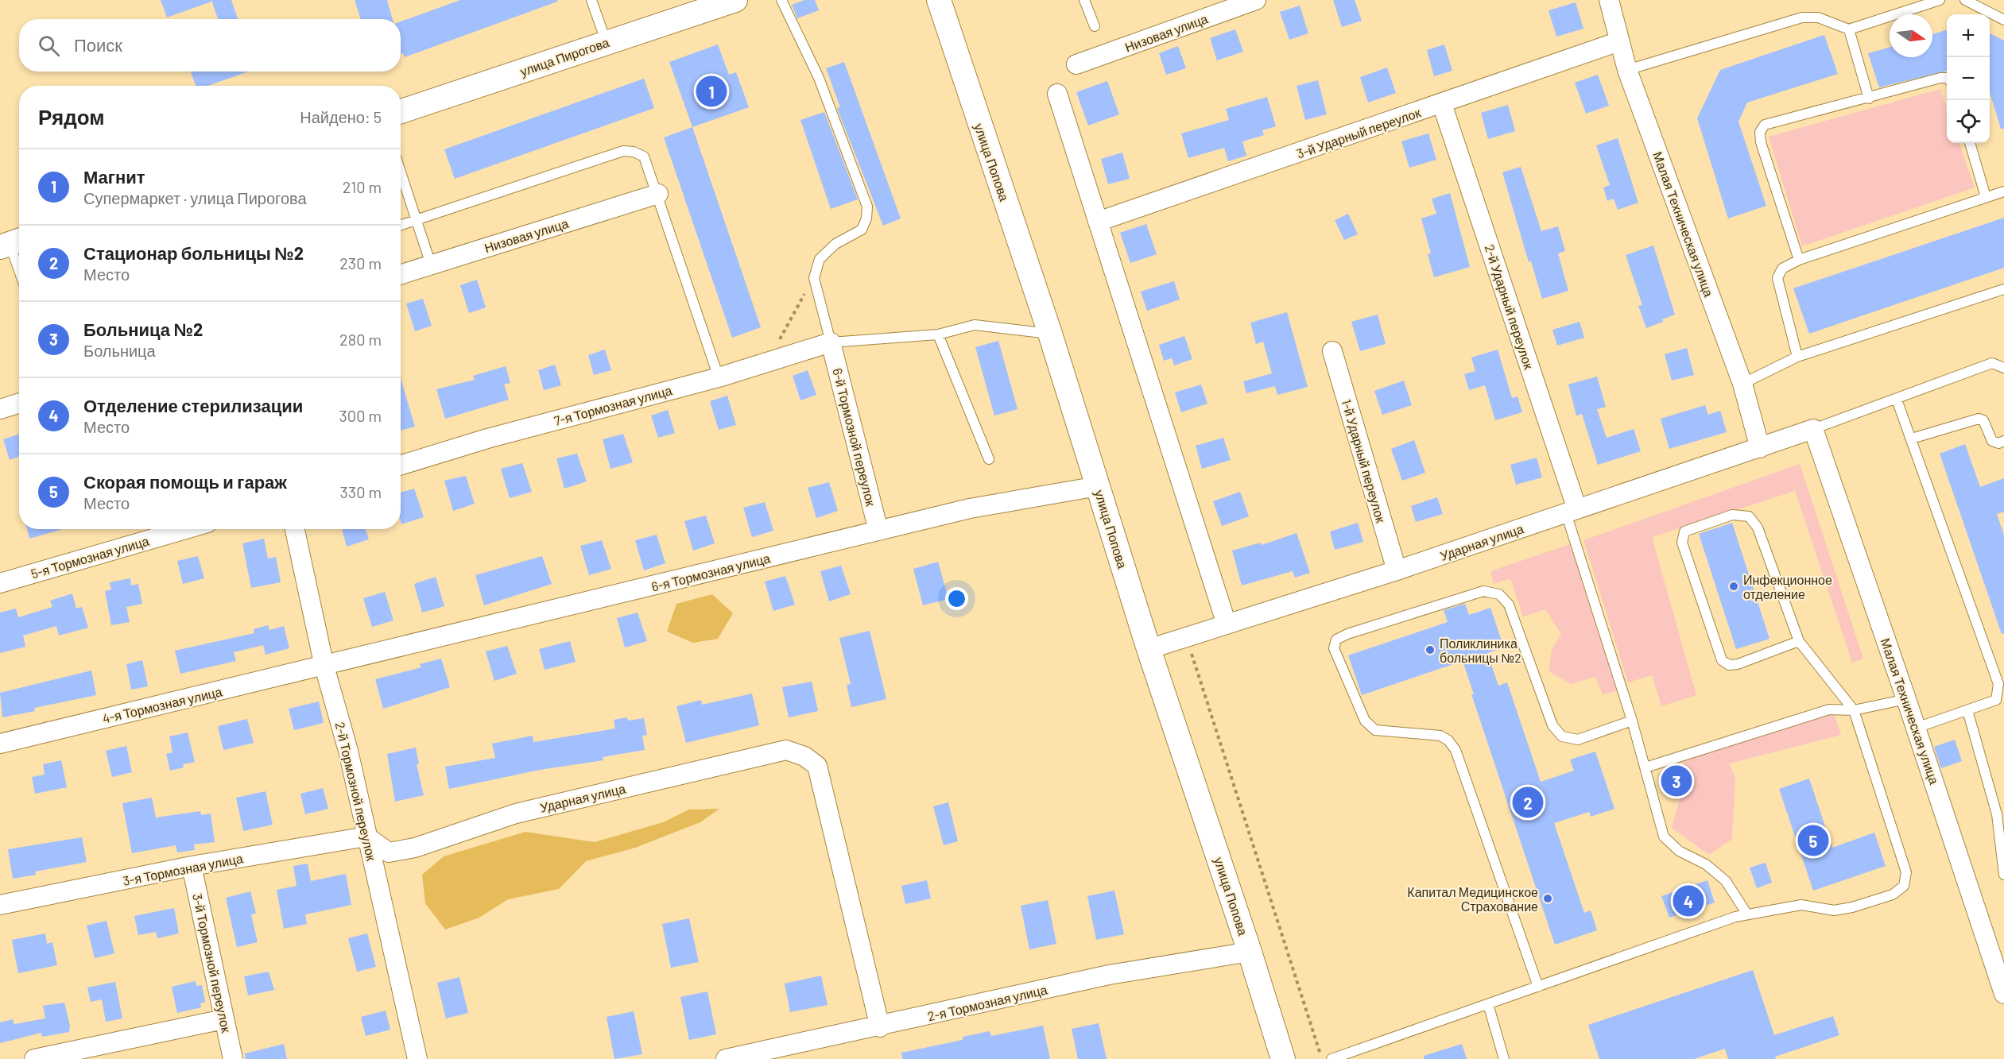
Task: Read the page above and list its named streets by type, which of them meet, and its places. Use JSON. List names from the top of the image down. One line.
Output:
{"streets":{"street":["Низовая улица","улица Пирогова","3-й Ударный переулок","улица Попова","Малая Техническая улица","2-й Ударный переулок","7-я Тормозная улица","6-й Тормозной переулок","1-й Ударный переулок","Ударная улица","5-я Тормозная улица","6-я Тормозная улица","4-я Тормозная улица","2-й Тормозной переулок","3-я Тормозная улица","3-й Тормозной переулок","2-я Тормозная улица"]},"crossings":[["3-й Ударный переулок","Малая Техническая улица"],["3-й Ударный переулок","2-й Ударный переулок"],["улица Попова","Ударная улица"],["улица Попова","6-я Тормозная улица"],["улица Попова","2-я Тормозная улица"],["Малая Техническая улица","Ударная улица"],["2-й Ударный переулок","Ударная улица"],["7-я Тормозная улица","6-й Тормозной переулок"],["6-й Тормозной переулок","6-я Тормозная улица"],["1-й Ударный переулок","Ударная улица"],["Ударная улица","2-й Тормозной переулок"],["Ударная улица","3-я Тормозная улица"],["Ударная улица","2-я Тормозная улица"],["6-я Тормозная улица","4-я Тормозная улица"],["6-я Тормозная улица","2-й Тормозной переулок"],["4-я Тормозная улица","2-й Тормозной переулок"],["2-й Тормозной переулок","3-я Тормозная улица"],["3-я Тормозная улица","3-й Тормозной переулок"]],"places":["Инфекционное отделение","Поликлиника больницы №2","Капитал Медицинское Страхование"],"north":"right","page":{"map_buttons":["+","−"],"search":"Поиск","pins":["1","3","2","5","4"],"heading":["Рядом","Найдено: 5"],"list":[{"mark":"1","name":"Магнит","note":"Супермаркет · улица Пирогова","value":"210 m"},{"mark":"2","name":"Стационар больницы №2","note":"Место","value":"230 m"},{"mark":"3","name":"Больница №2","note":"Больница","value":"280 m"},{"mark":"4","name":"Отделение стерилизации","note":"Место","value":"300 m"},{"mark":"5","name":"Скорая помощь и гараж","note":"Место","value":"330 m"}]}}
